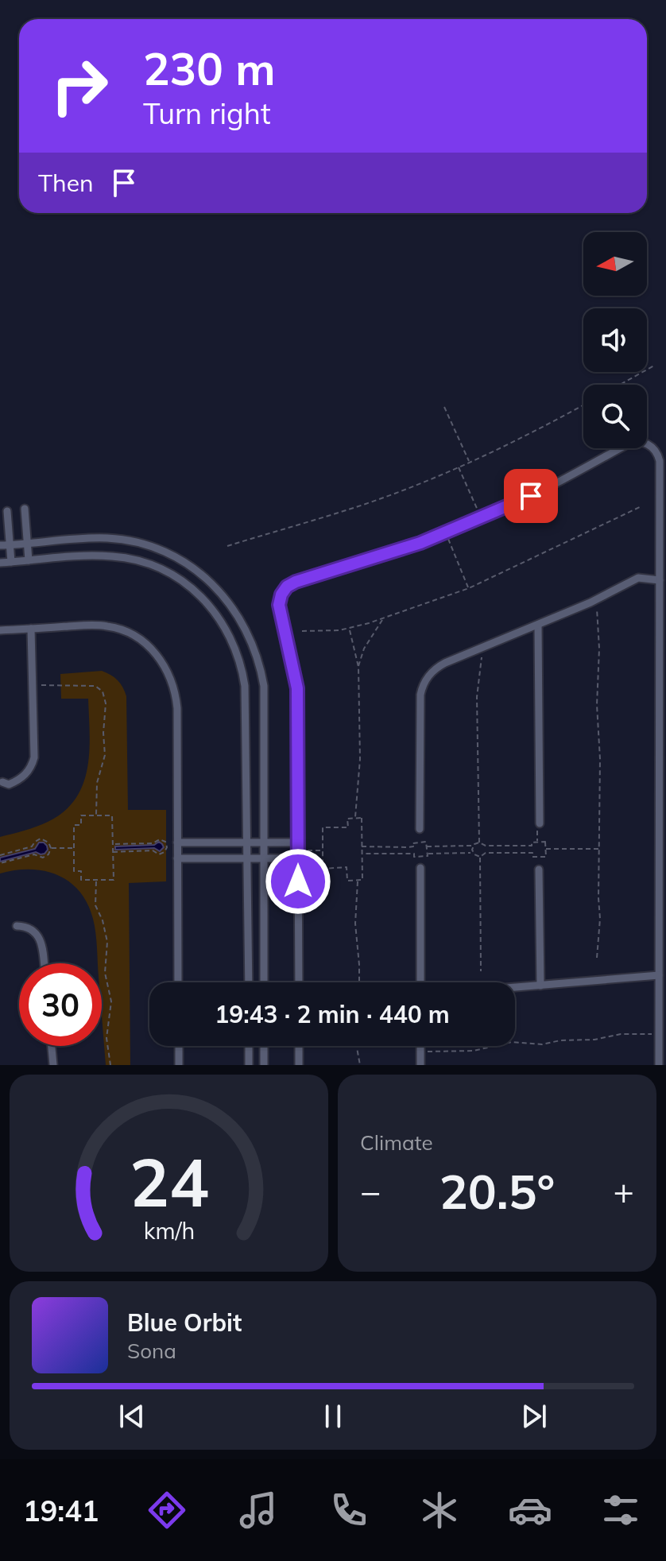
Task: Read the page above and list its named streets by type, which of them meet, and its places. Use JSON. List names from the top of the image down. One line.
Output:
{"north":"left","page":{"turn":["230 m","Turn right"],"then":"Then","limit":"30","trip":"19:43 · 2 min · 440 m","tile":"Climate","heat":["−","20.5°","+"],"song":["Blue Orbit","Sona"],"tabs":"19:41","gauge":["24","km/h"]}}
